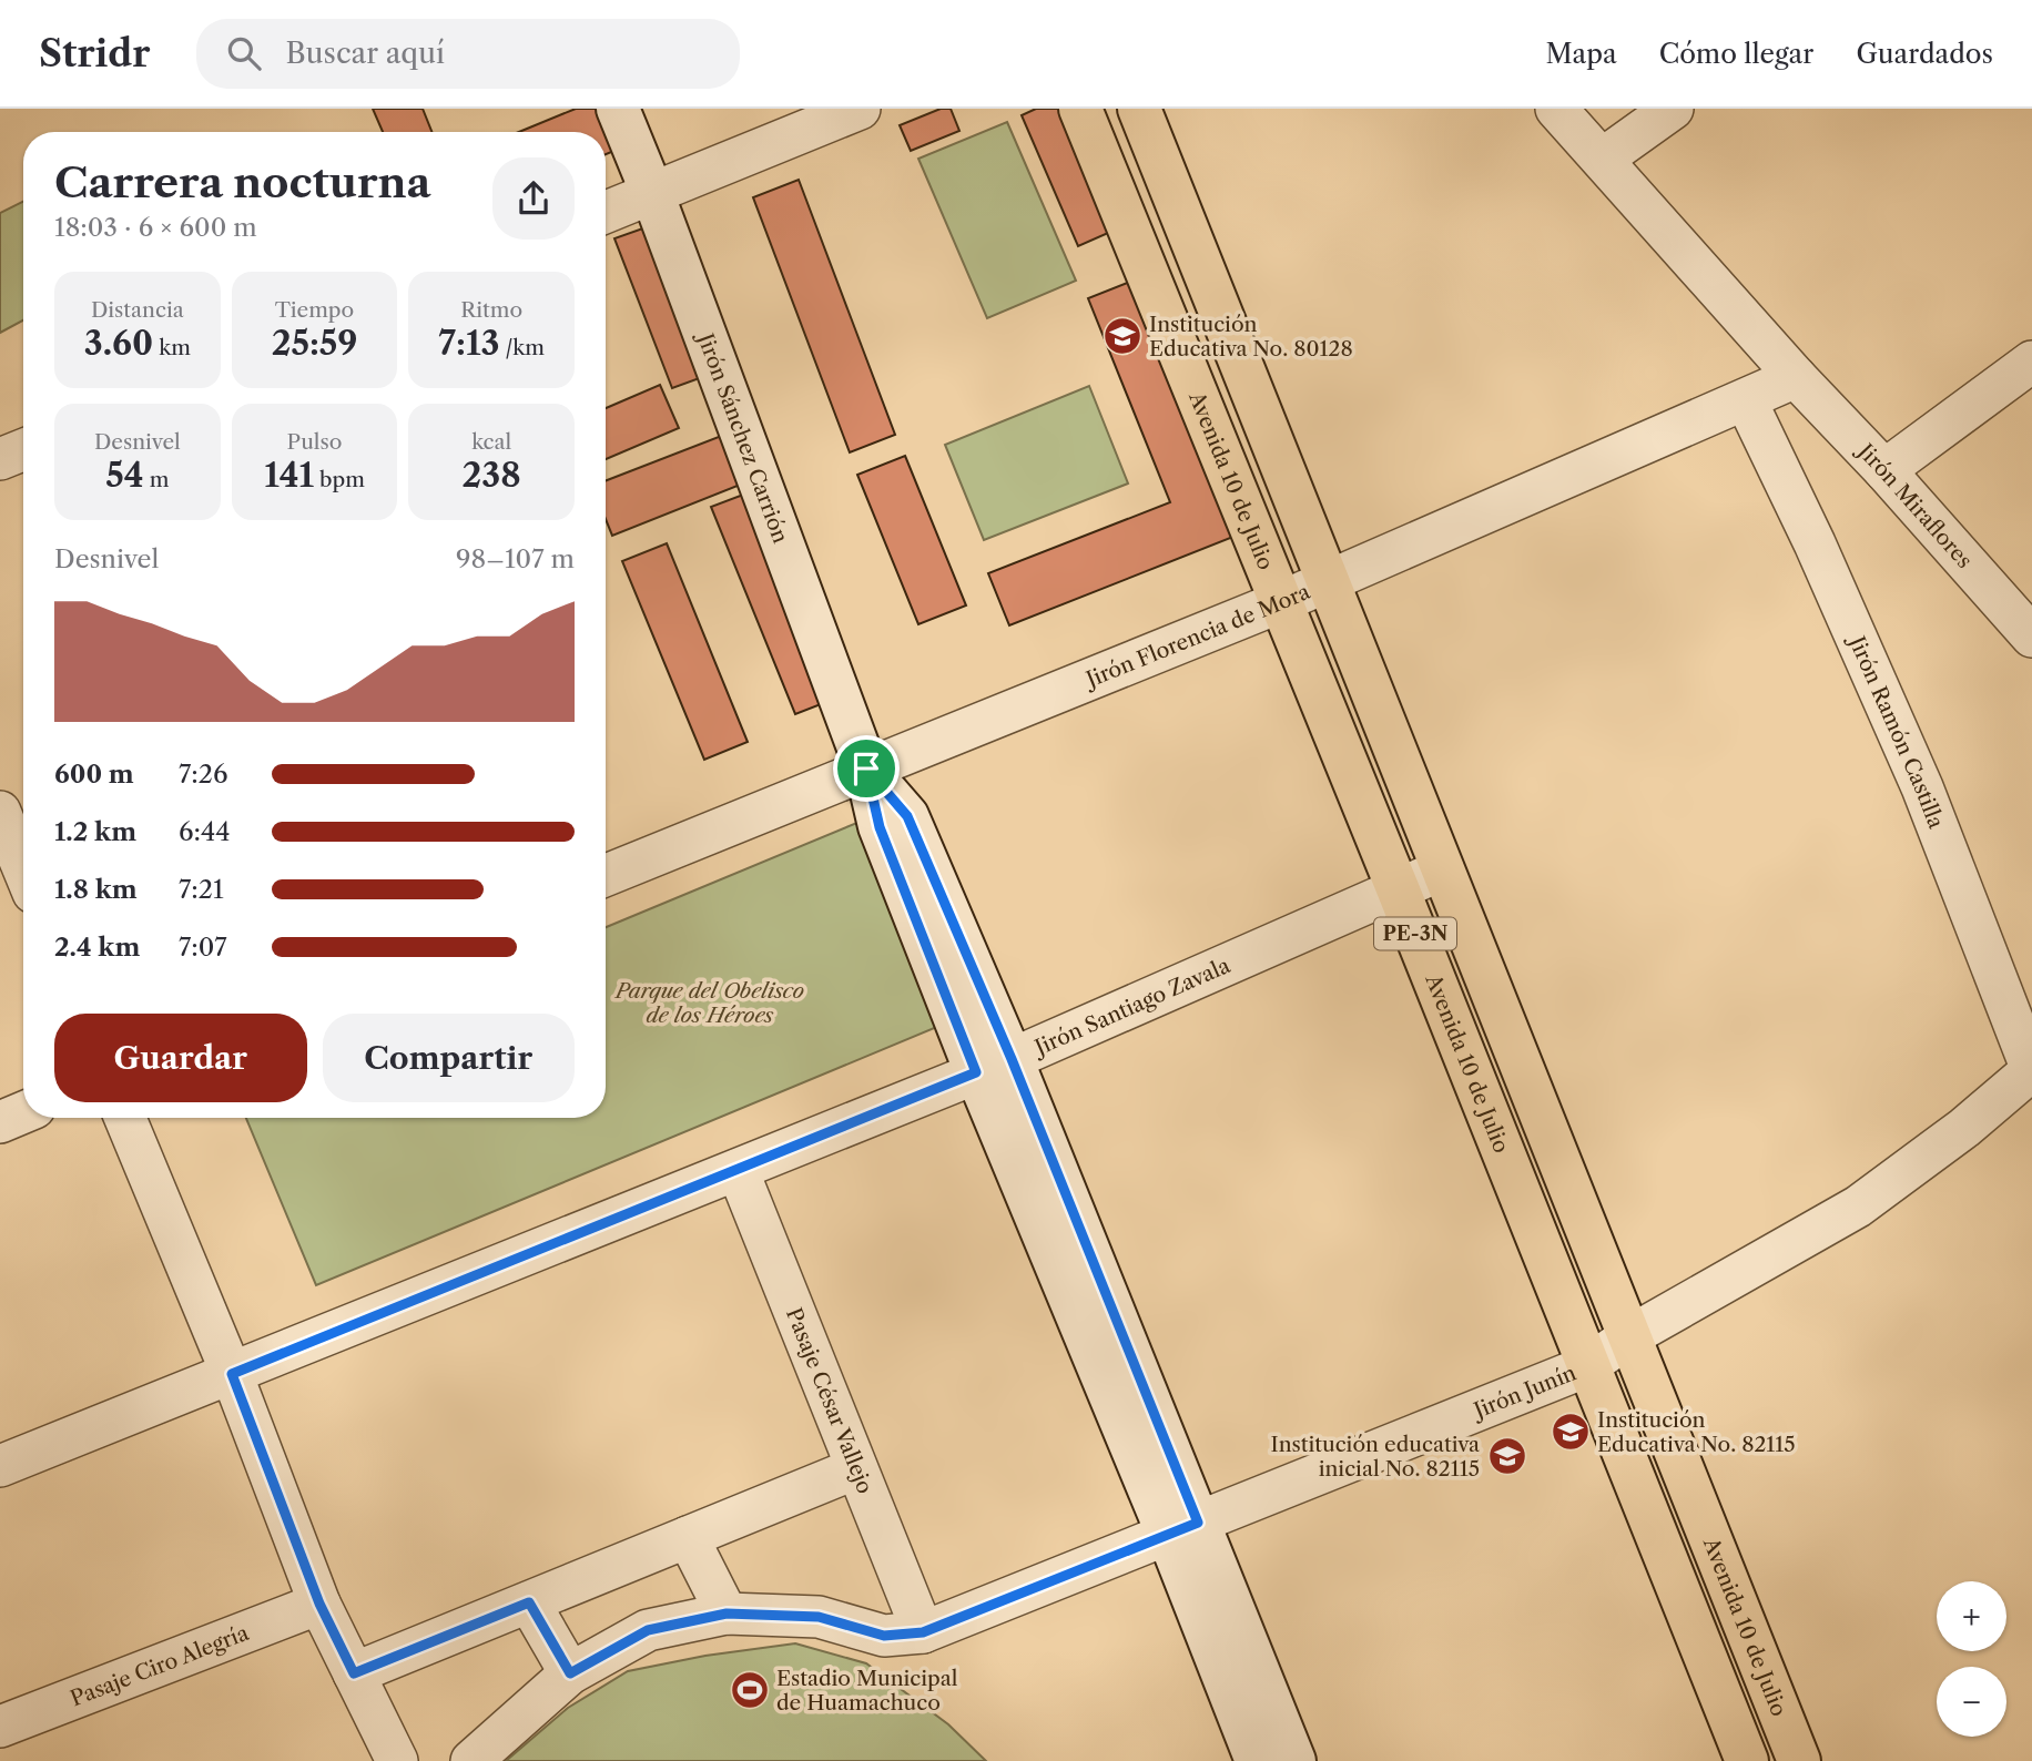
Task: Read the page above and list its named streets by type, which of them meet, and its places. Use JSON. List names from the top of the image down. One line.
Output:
{"streets":{"highway":["Avenida 10 de Julio","PE-3N"],"main road":["Jirón Sánchez Carrión"],"street":["Jirón Miraflores","Jirón Florencia de Mora","Jirón Ramón Castilla","Jirón Santiago Zavala","Jirón Junín","Pasaje César Vallejo","Pasaje Ciro Alegría"]},"crossings":[["Jirón Sánchez Carrión","Jirón Florencia de Mora"],["Avenida 10 de Julio","Jirón Florencia de Mora"],["Avenida 10 de Julio","Jirón Santiago Zavala"],["Avenida 10 de Julio","Jirón Junín"],["Jirón Miraflores","Jirón Florencia de Mora"],["Jirón Florencia de Mora","Jirón Ramón Castilla"],["Jirón Ramón Castilla","Jirón Junín"],["Jirón Santiago Zavala","Pasaje César Vallejo"],["Jirón Junín","Pasaje César Vallejo"]],"parks":["Parque del Obelisco de los Héroes"],"places":{"school or university":["Institución Educativa No. 80128","Institución Educativa No. 82115","Institución educativa inicial No. 82115"],"sports":["Estadio Municipal de Huamachuco"]},"page":{"header":"Stridr","search":"Buscar aquí","nav":["Mapa","Cómo llegar","Guardados"],"heading":["Carrera nocturna","18:03 · 6 × 600 m"],"stats":[["Distancia","3.60 km"],["Tiempo","25:59"],["Ritmo","7:13 /km"],["Desnivel","54 m"],["Pulso","141 bpm"],["kcal","238"]],"chart":["Desnivel","98–107 m"],"list":[{"name":"600 m","note":"7:26"},{"name":"1.2 km","note":"6:44"},{"name":"1.8 km","note":"7:21"},{"name":"2.4 km","note":"7:07"}],"buttons":["Guardar","Compartir"],"map_buttons":["+","−"]}}
